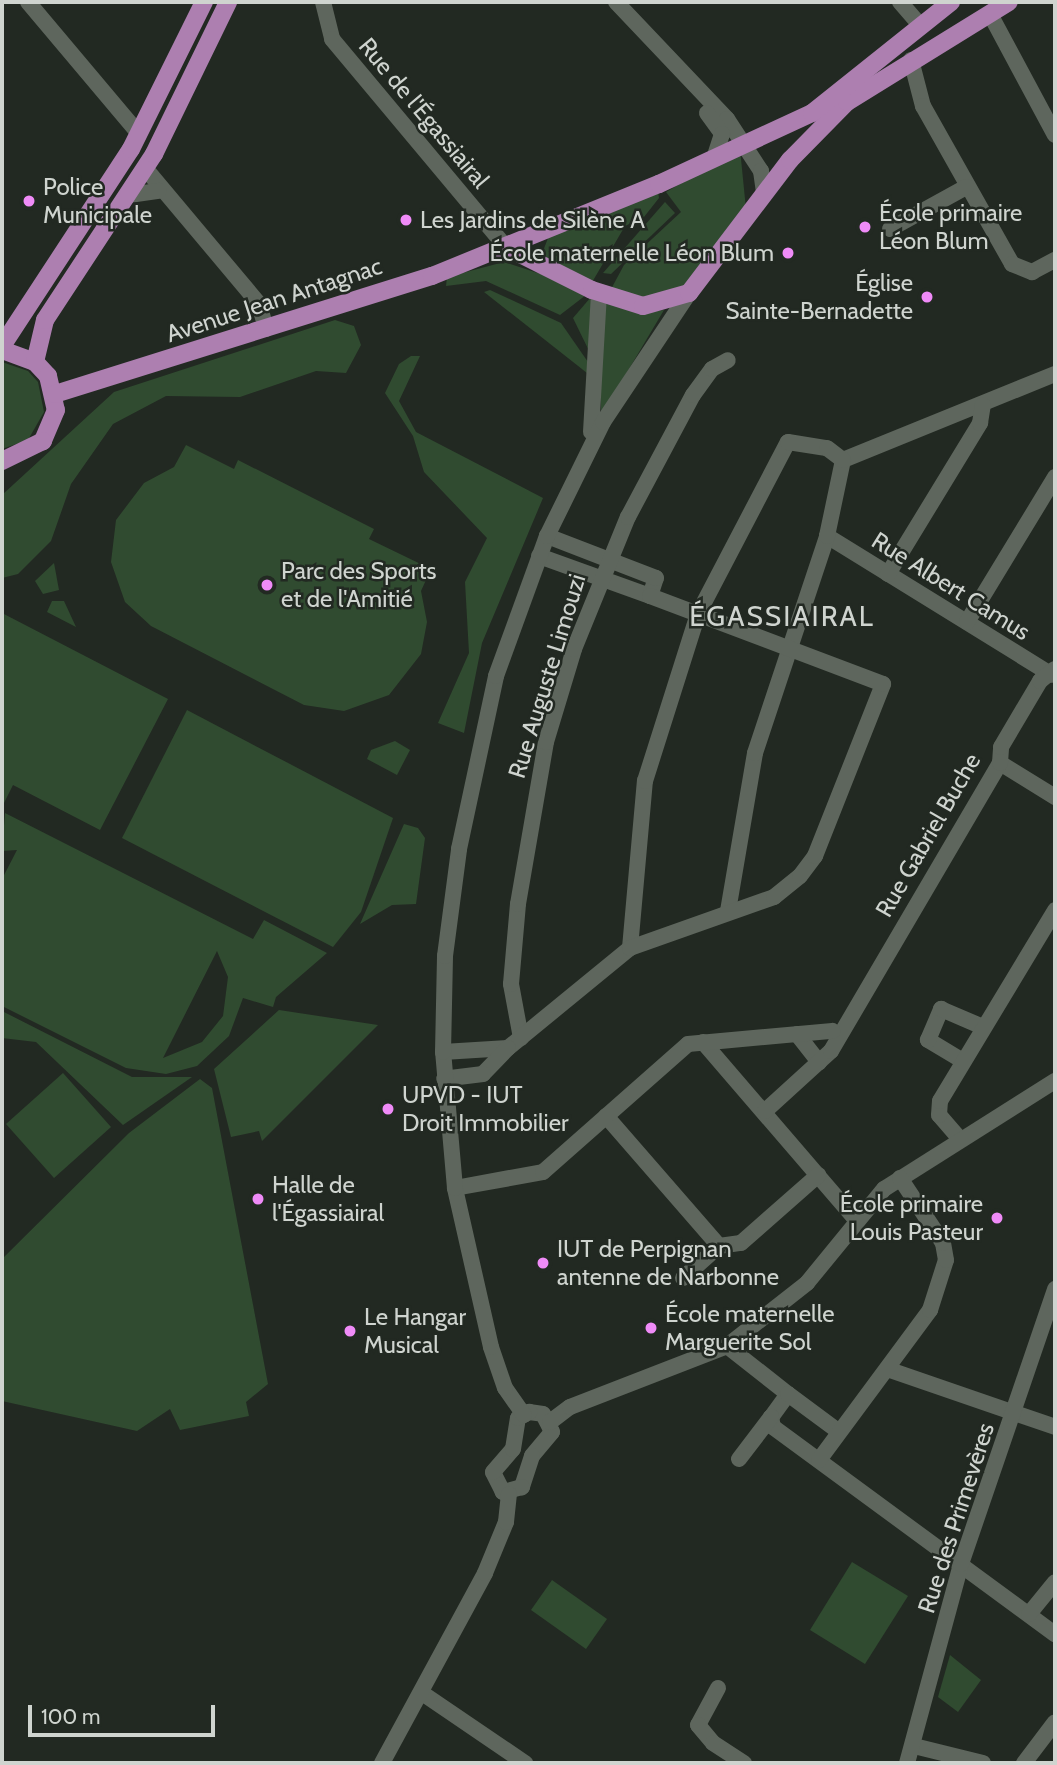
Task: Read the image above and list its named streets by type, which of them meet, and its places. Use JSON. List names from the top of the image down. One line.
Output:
{"streets":{"main road":["Avenue Jean Antagnac"],"street":["Rue de l'Égassiairal","Rue Albert Camus","Rue Auguste Limouzi","Rue Gabriel Buche","Rue des Primevères"]},"crossings":[["Rue de l'Égassiairal","Avenue Jean Antagnac"],["Rue Albert Camus","Rue Gabriel Buche"]],"districts":["ÉGASSIAIRAL"],"places":["Police Municipale","Les Jardins de Silène A","École primaire Léon Blum","École maternelle Léon Blum","Église Sainte-Bernadette","Parc des Sports et de l'Amitié","UPVD - IUT Droit Immobilier","Halle de l'Égassiairal","École primaire Louis Pasteur","IUT de Perpignan antenne de Narbonne","École maternelle Marguerite Sol","Le Hangar Musical"],"scale_bar":"100 m"}
